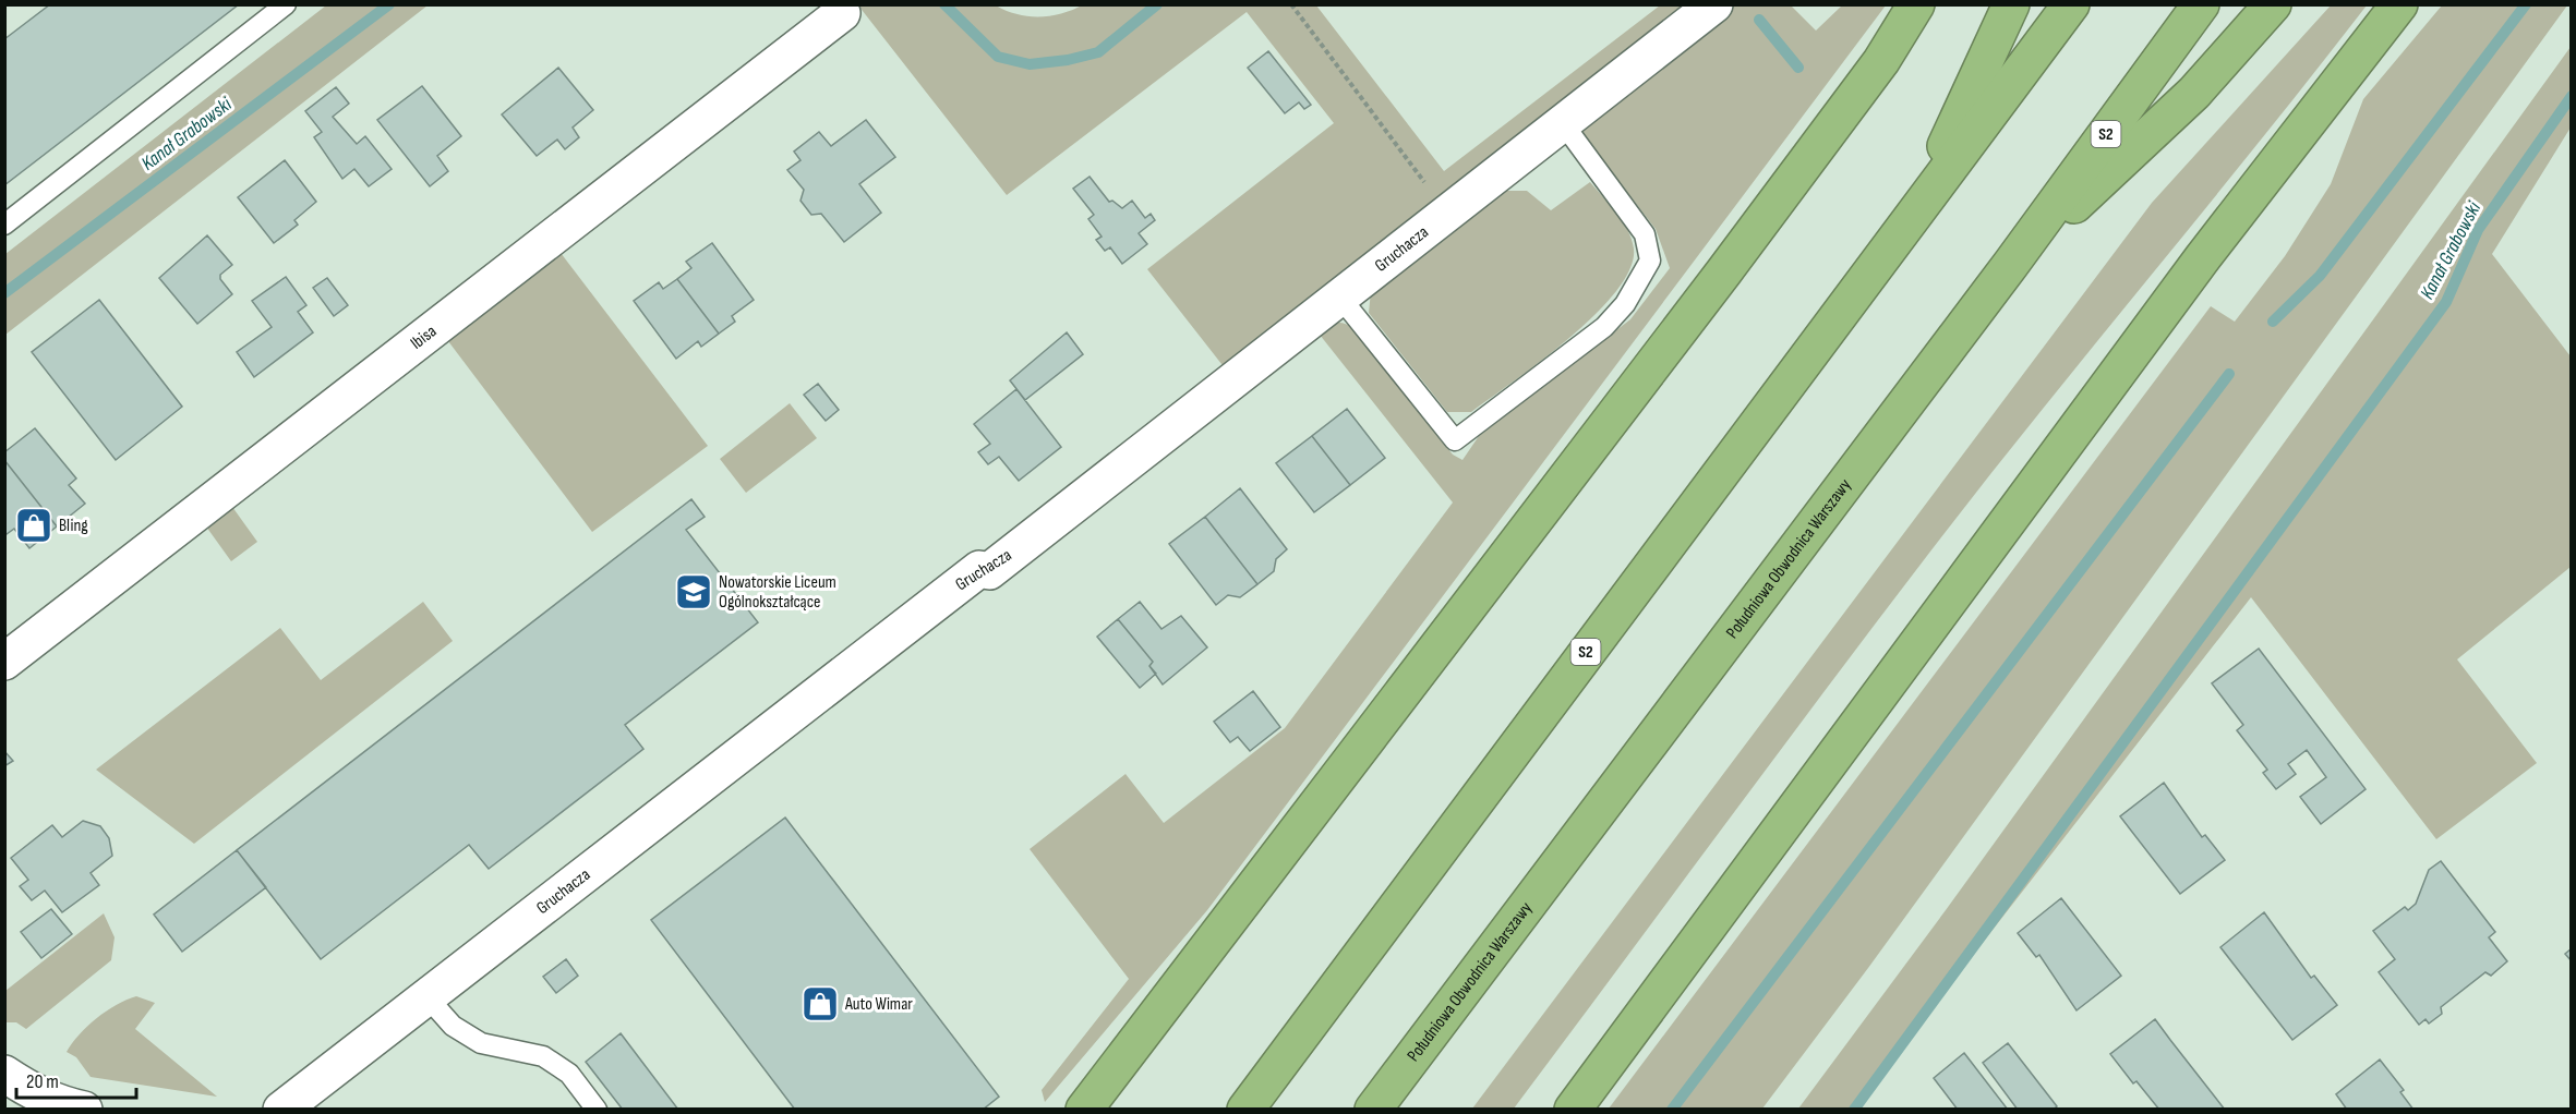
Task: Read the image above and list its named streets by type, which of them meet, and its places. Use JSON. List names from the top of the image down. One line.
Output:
{"streets":{"highway":["S2","Południowa Obwodnica Warszawy"],"street":["Gruchacza","Ibisa"]},"water":["Kanał Grabowski"],"places":{"shop":["Bling","Auto Wimar"],"school or university":["Nowatorskie Liceum Ogólnokształcące"]},"scale_bar":"20 m"}
